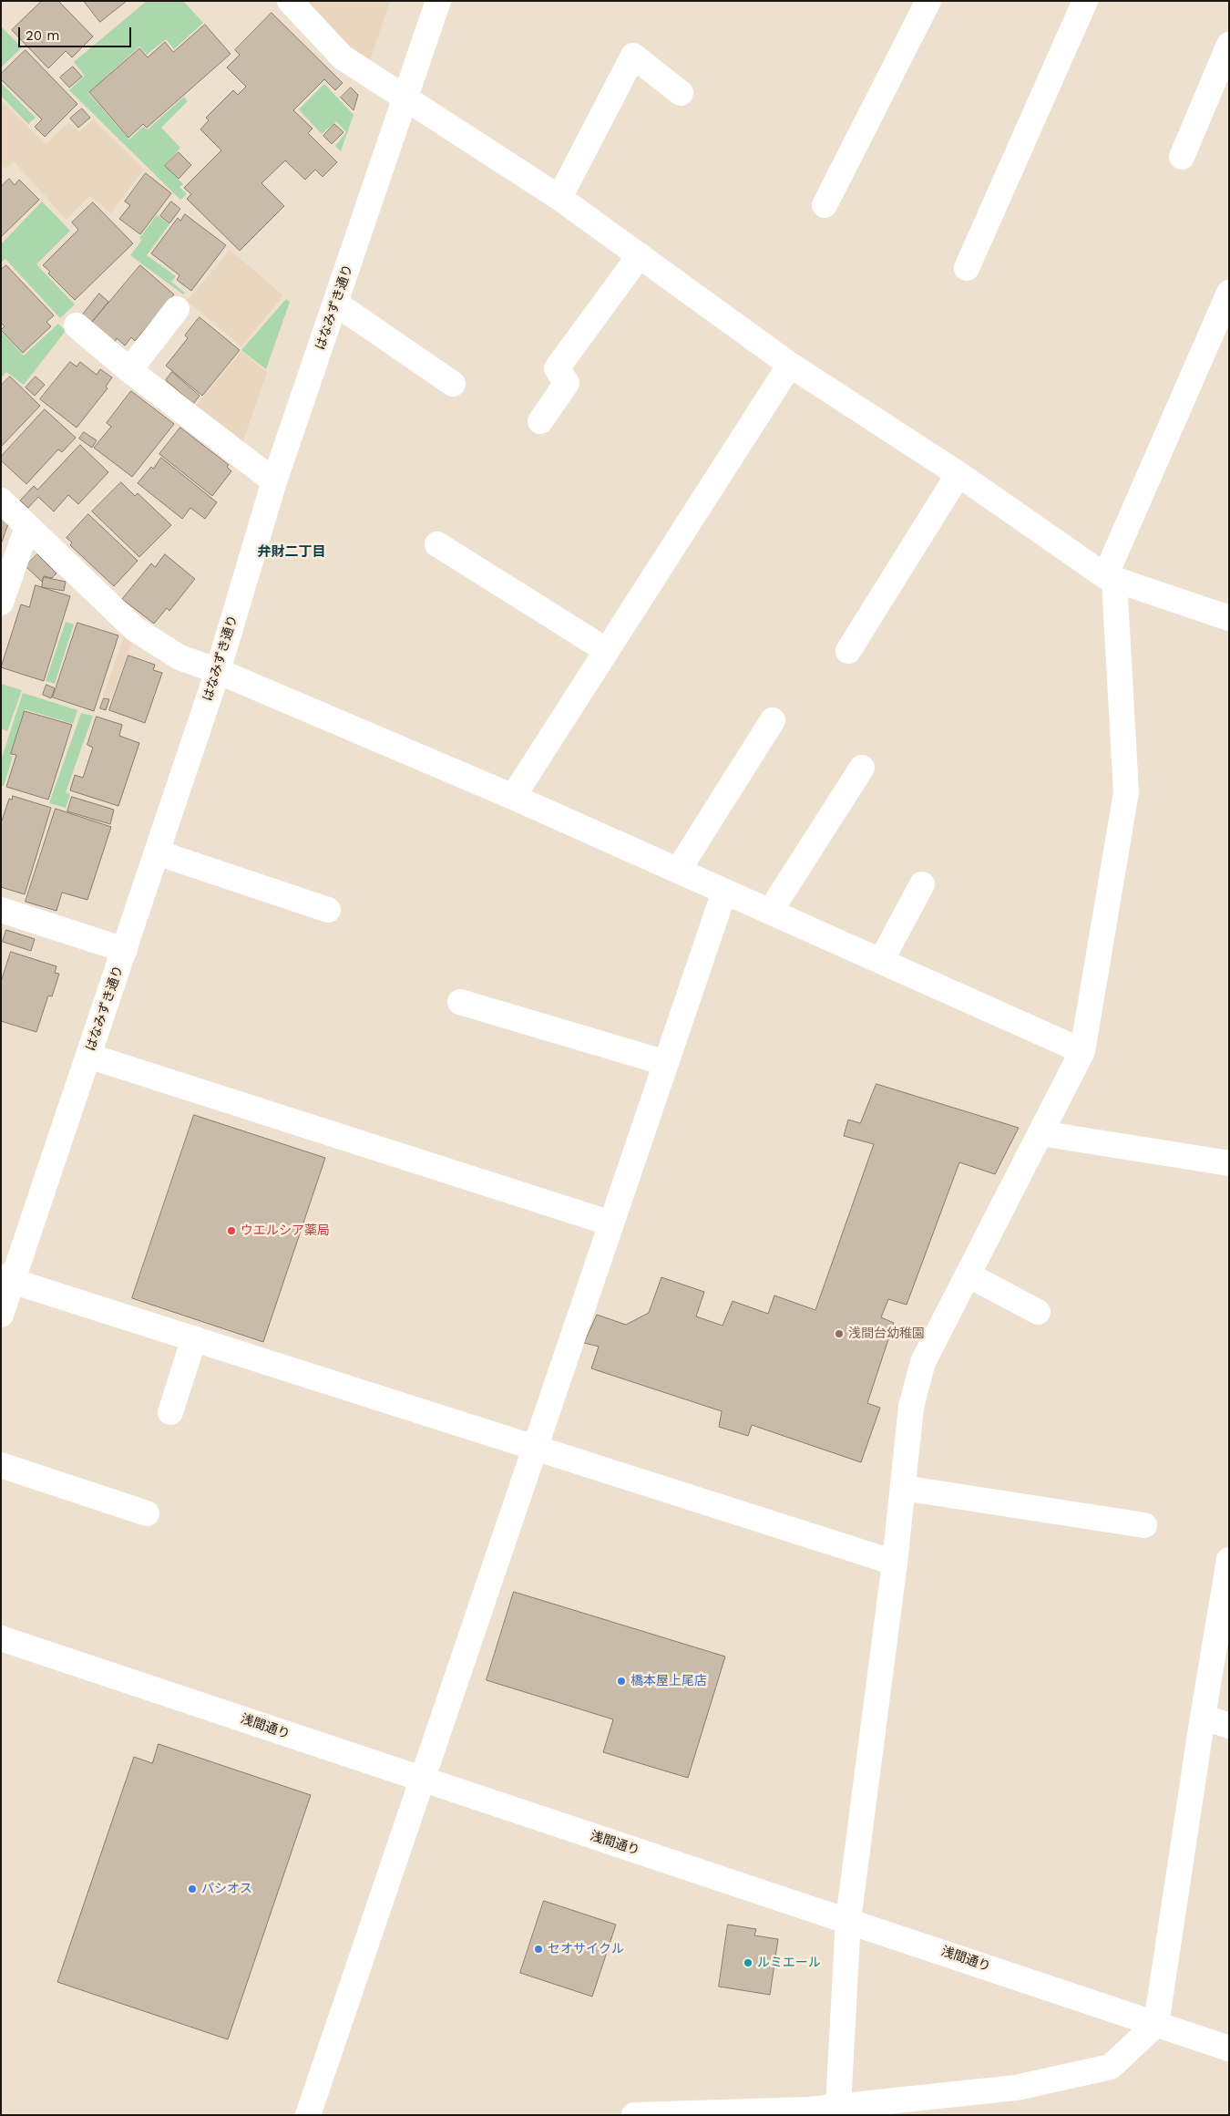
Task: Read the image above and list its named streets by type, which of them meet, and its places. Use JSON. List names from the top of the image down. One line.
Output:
{"streets":{"street":["はなみずき通り","浅間通り"]},"districts":["弁財二丁目"],"places":["ウエルシア薬局","浅間台幼稚園","橋本屋上尾店","パシオス","セオサイクル","ルミエール"],"scale_bar":"20 m"}
